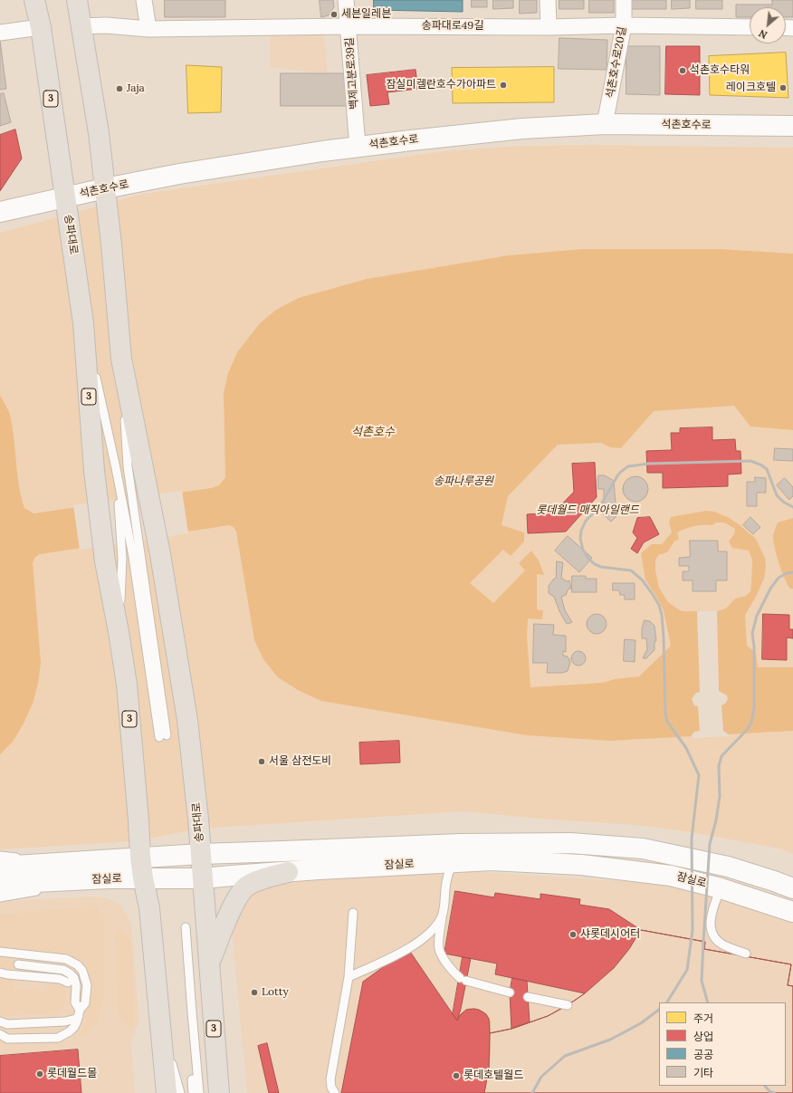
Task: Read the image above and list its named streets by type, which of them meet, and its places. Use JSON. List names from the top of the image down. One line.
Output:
{"streets":{"main road":["3","송파대로"],"street":["송파대로49길","석촌호수로20길","백제고분로39길","석촌호수로","잠실로"]},"crossings":[["송파대로49길","석촌호수로20길"],["송파대로49길","백제고분로39길"],["송파대로49길","3"],["석촌호수로20길","석촌호수로"],["백제고분로39길","석촌호수로"],["3","석촌호수로"],["3","송파대로"],["3","잠실로"],["석촌호수로","송파대로"],["송파대로","잠실로"]],"water":["석촌호수"],"parks":["송파나루공원","롯데월드 매직아일랜드"],"places":["세븐일레븐","석촌호수타워","잠실미켈란호수가아파트","레이크호텔","Jaja","서울 삼전도비","샤롯데시어터","Lotty","롯데월드몰","롯데호텔월드"],"legend":["주거","상업","공공","기타"],"north":"bottom left"}
